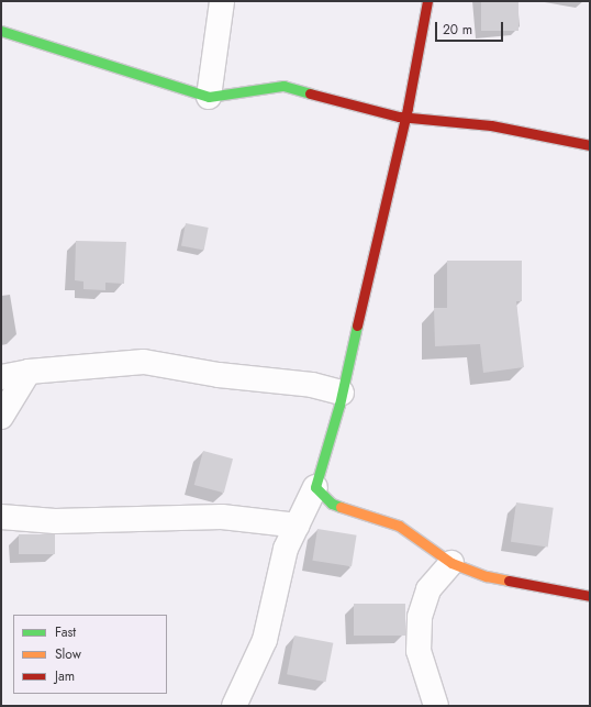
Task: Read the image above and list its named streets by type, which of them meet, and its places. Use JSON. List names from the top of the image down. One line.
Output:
{"legend":["Fast","Slow","Jam"],"scale_bar":"20 m"}
